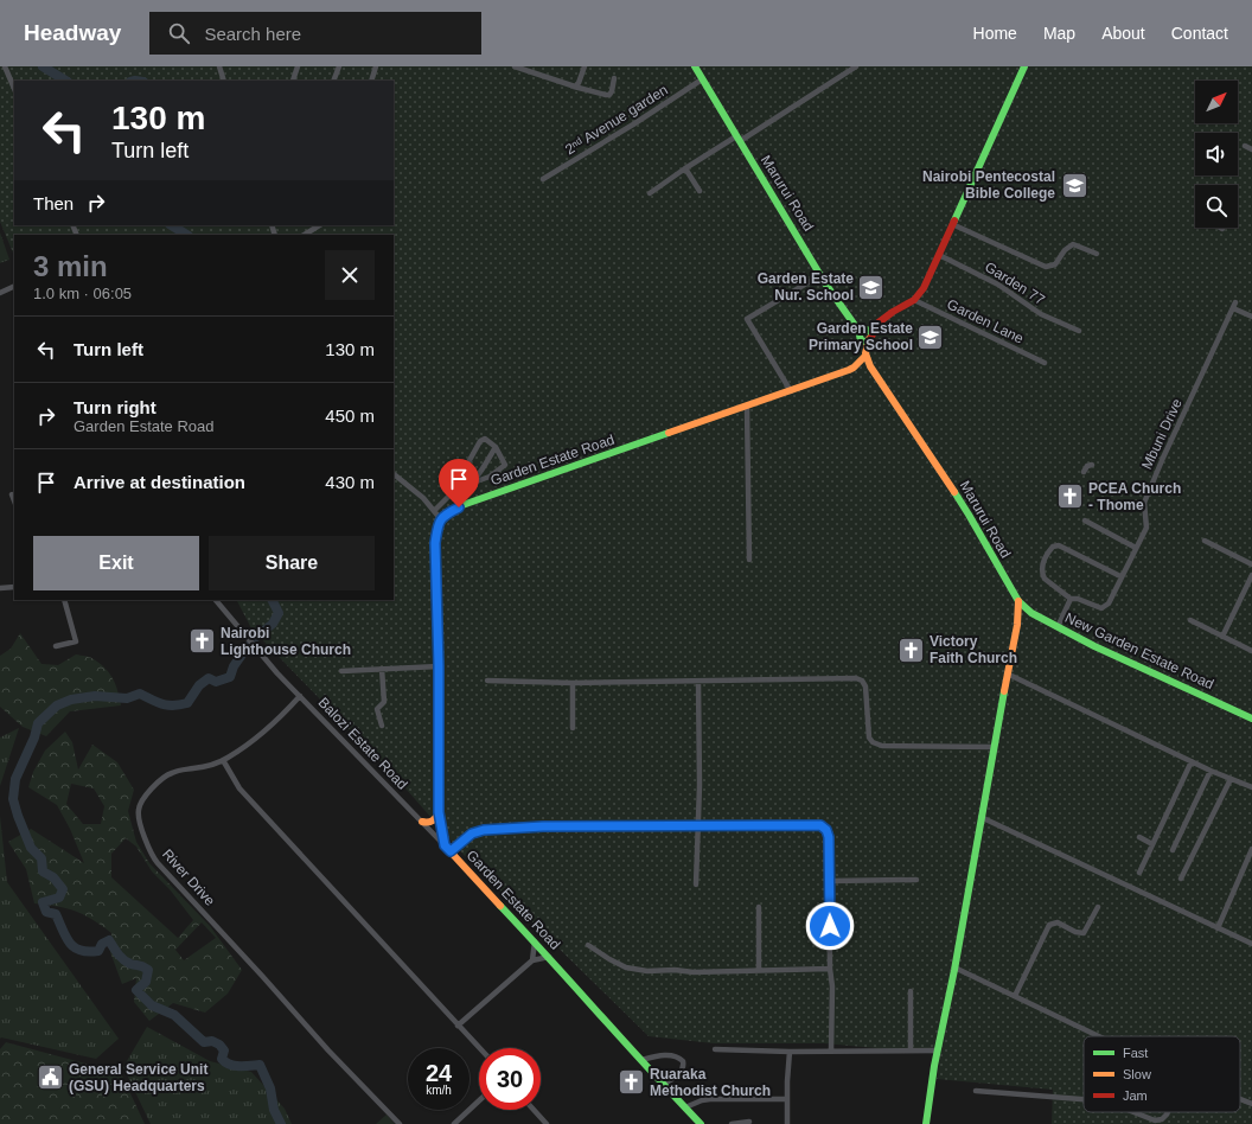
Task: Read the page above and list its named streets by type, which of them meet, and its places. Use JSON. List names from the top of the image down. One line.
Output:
{"streets":{"street":["2ⁿᵈ Avenue garden","Marurui Road","Garden 77","Garden Lane","Mbuni Drive","Garden Estate Road","New Garden Estate Road","Balozi Estate Road","River Drive"]},"crossings":[["2ⁿᵈ Avenue garden","Marurui Road"],["Marurui Road","Garden Estate Road"],["Marurui Road","New Garden Estate Road"],["Garden 77","Garden Estate Road"],["Garden Lane","Garden Estate Road"],["Garden Estate Road","Balozi Estate Road"],["Balozi Estate Road","River Drive"]],"places":{"school or university":["Nairobi Pentecostal Bible College","Garden Estate Nur. School","Garden Estate Primary School"],"church":["PCEA Church - Thome","Nairobi Lighthouse Church","Victory Faith Church","Ruaraka Methodist Church"],"public building":["General Service Unit (GSU) Headquarters"]},"legend":["Fast","Slow","Jam"],"north":"top right","page":{"header":"Headway","search":"Search here","nav":["Home","Map","About","Contact"],"turn":["130 m","Turn left"],"then":"Then","heading":["3 min","1.0 km · 06:05"],"list":[{"name":"Turn left","value":"130 m"},{"name":"Turn right","note":"Garden Estate Road","value":"450 m"},{"name":"Arrive at destination","value":"430 m"}],"buttons":["Exit","Share"],"speed":"24 km/h","limit":"30"}}
